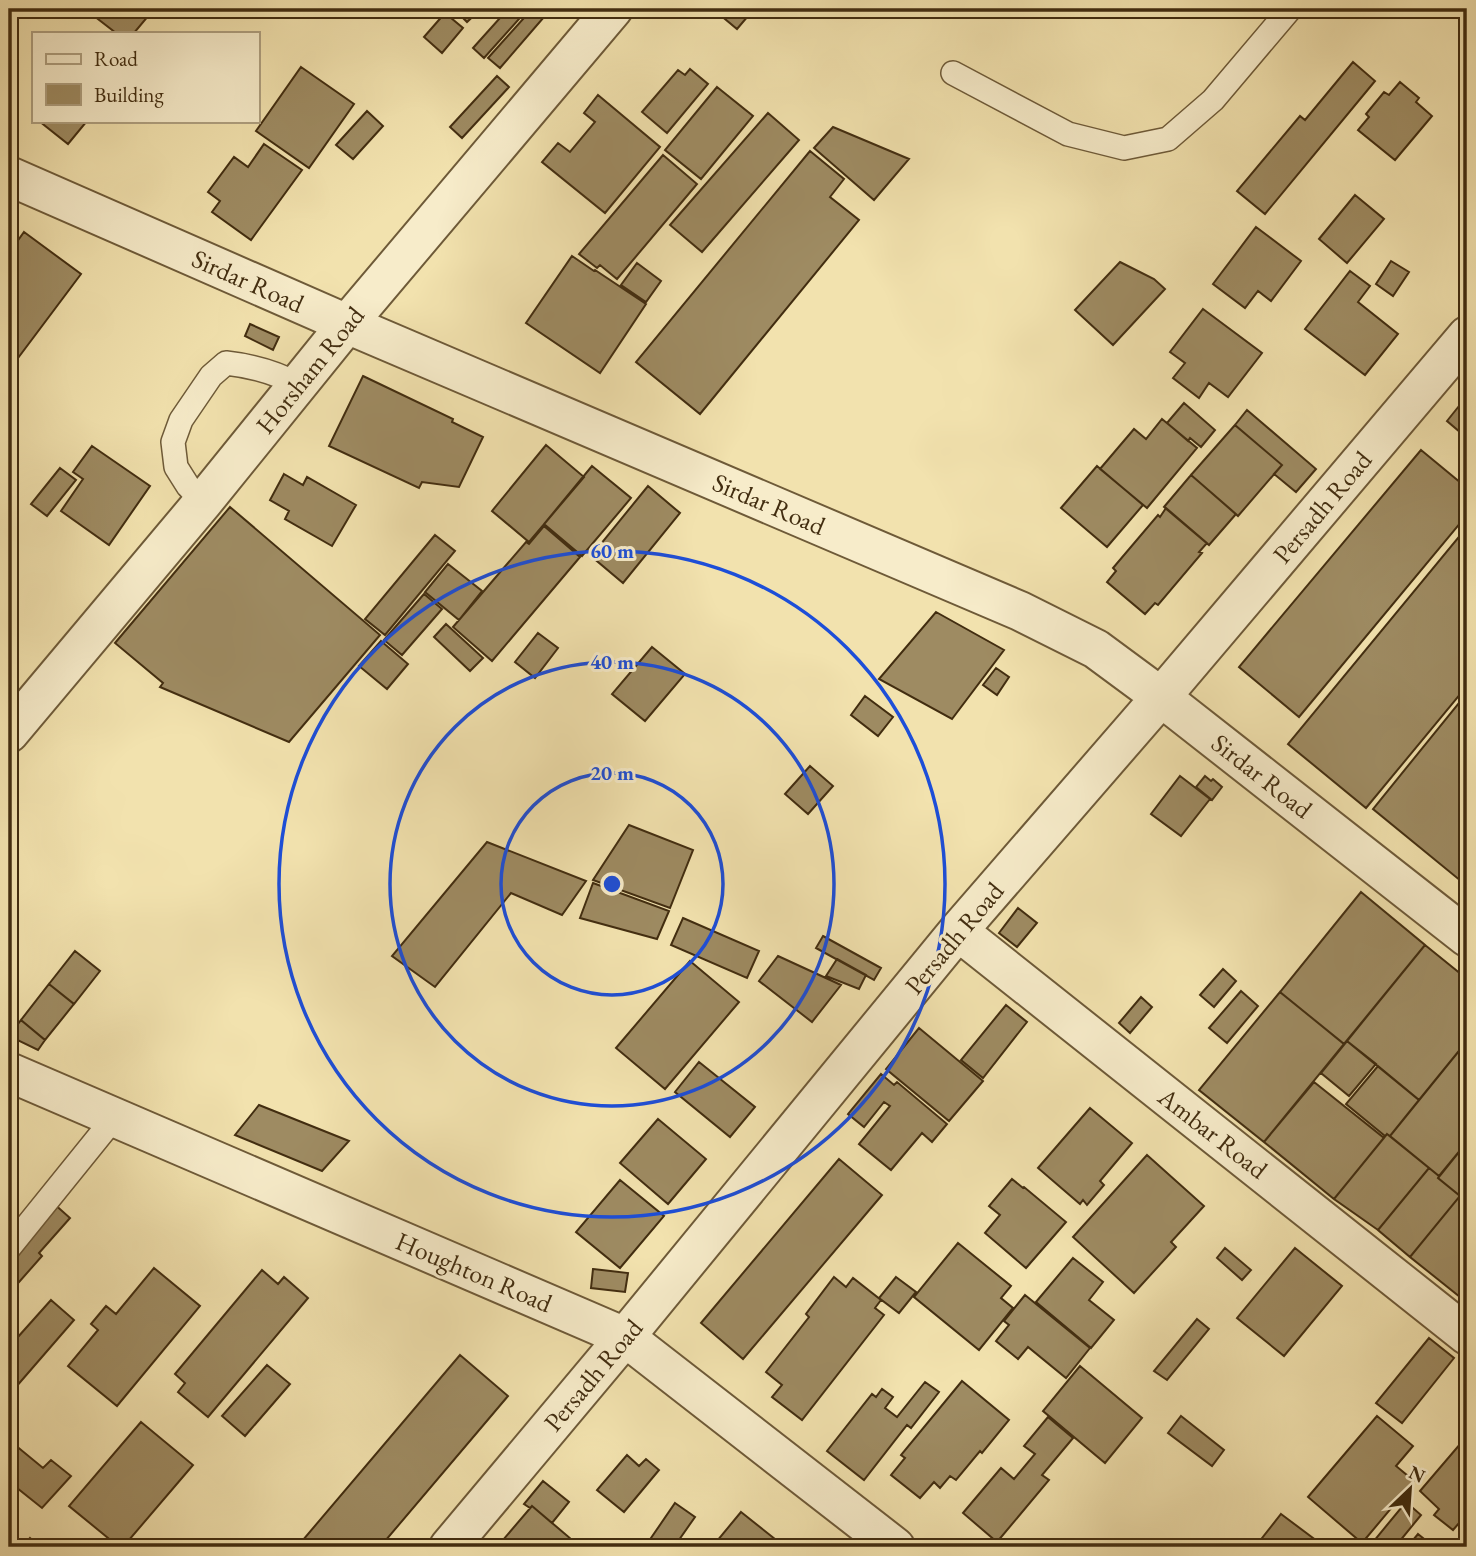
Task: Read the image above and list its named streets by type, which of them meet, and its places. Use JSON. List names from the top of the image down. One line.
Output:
{"streets":{"street":["Sirdar Road","Horsham Road","Persadh Road","Ambar Road","Houghton Road"]},"crossings":[["Sirdar Road","Horsham Road"],["Sirdar Road","Persadh Road"],["Persadh Road","Ambar Road"],["Persadh Road","Houghton Road"]],"legend":["Road","Building"],"north":"top right","rings":["60 m","40 m","20 m"]}
